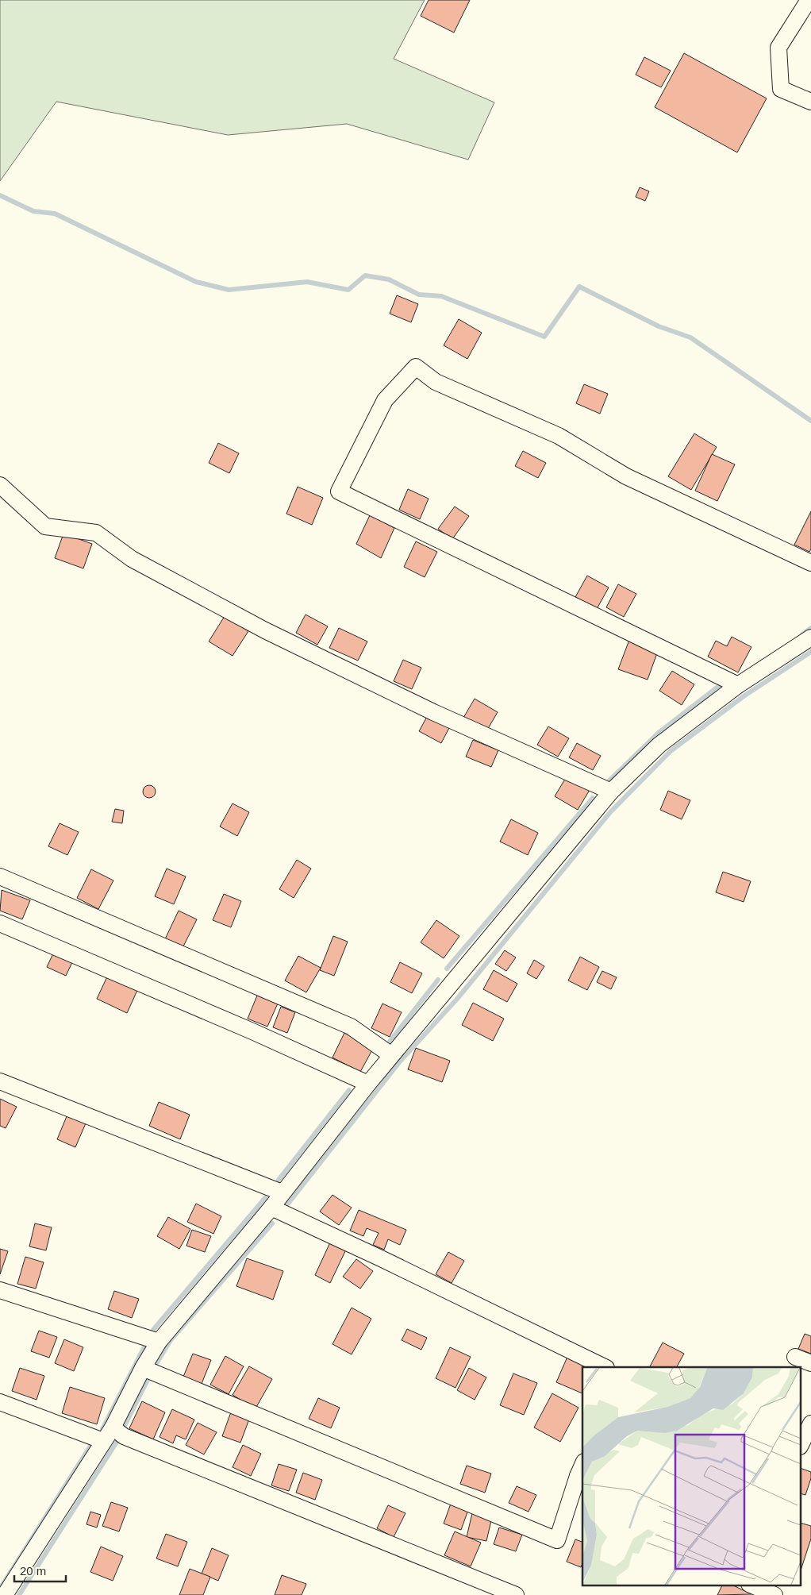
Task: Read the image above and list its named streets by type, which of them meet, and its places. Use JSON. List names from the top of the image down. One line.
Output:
{"scale_bar":"20 m"}
